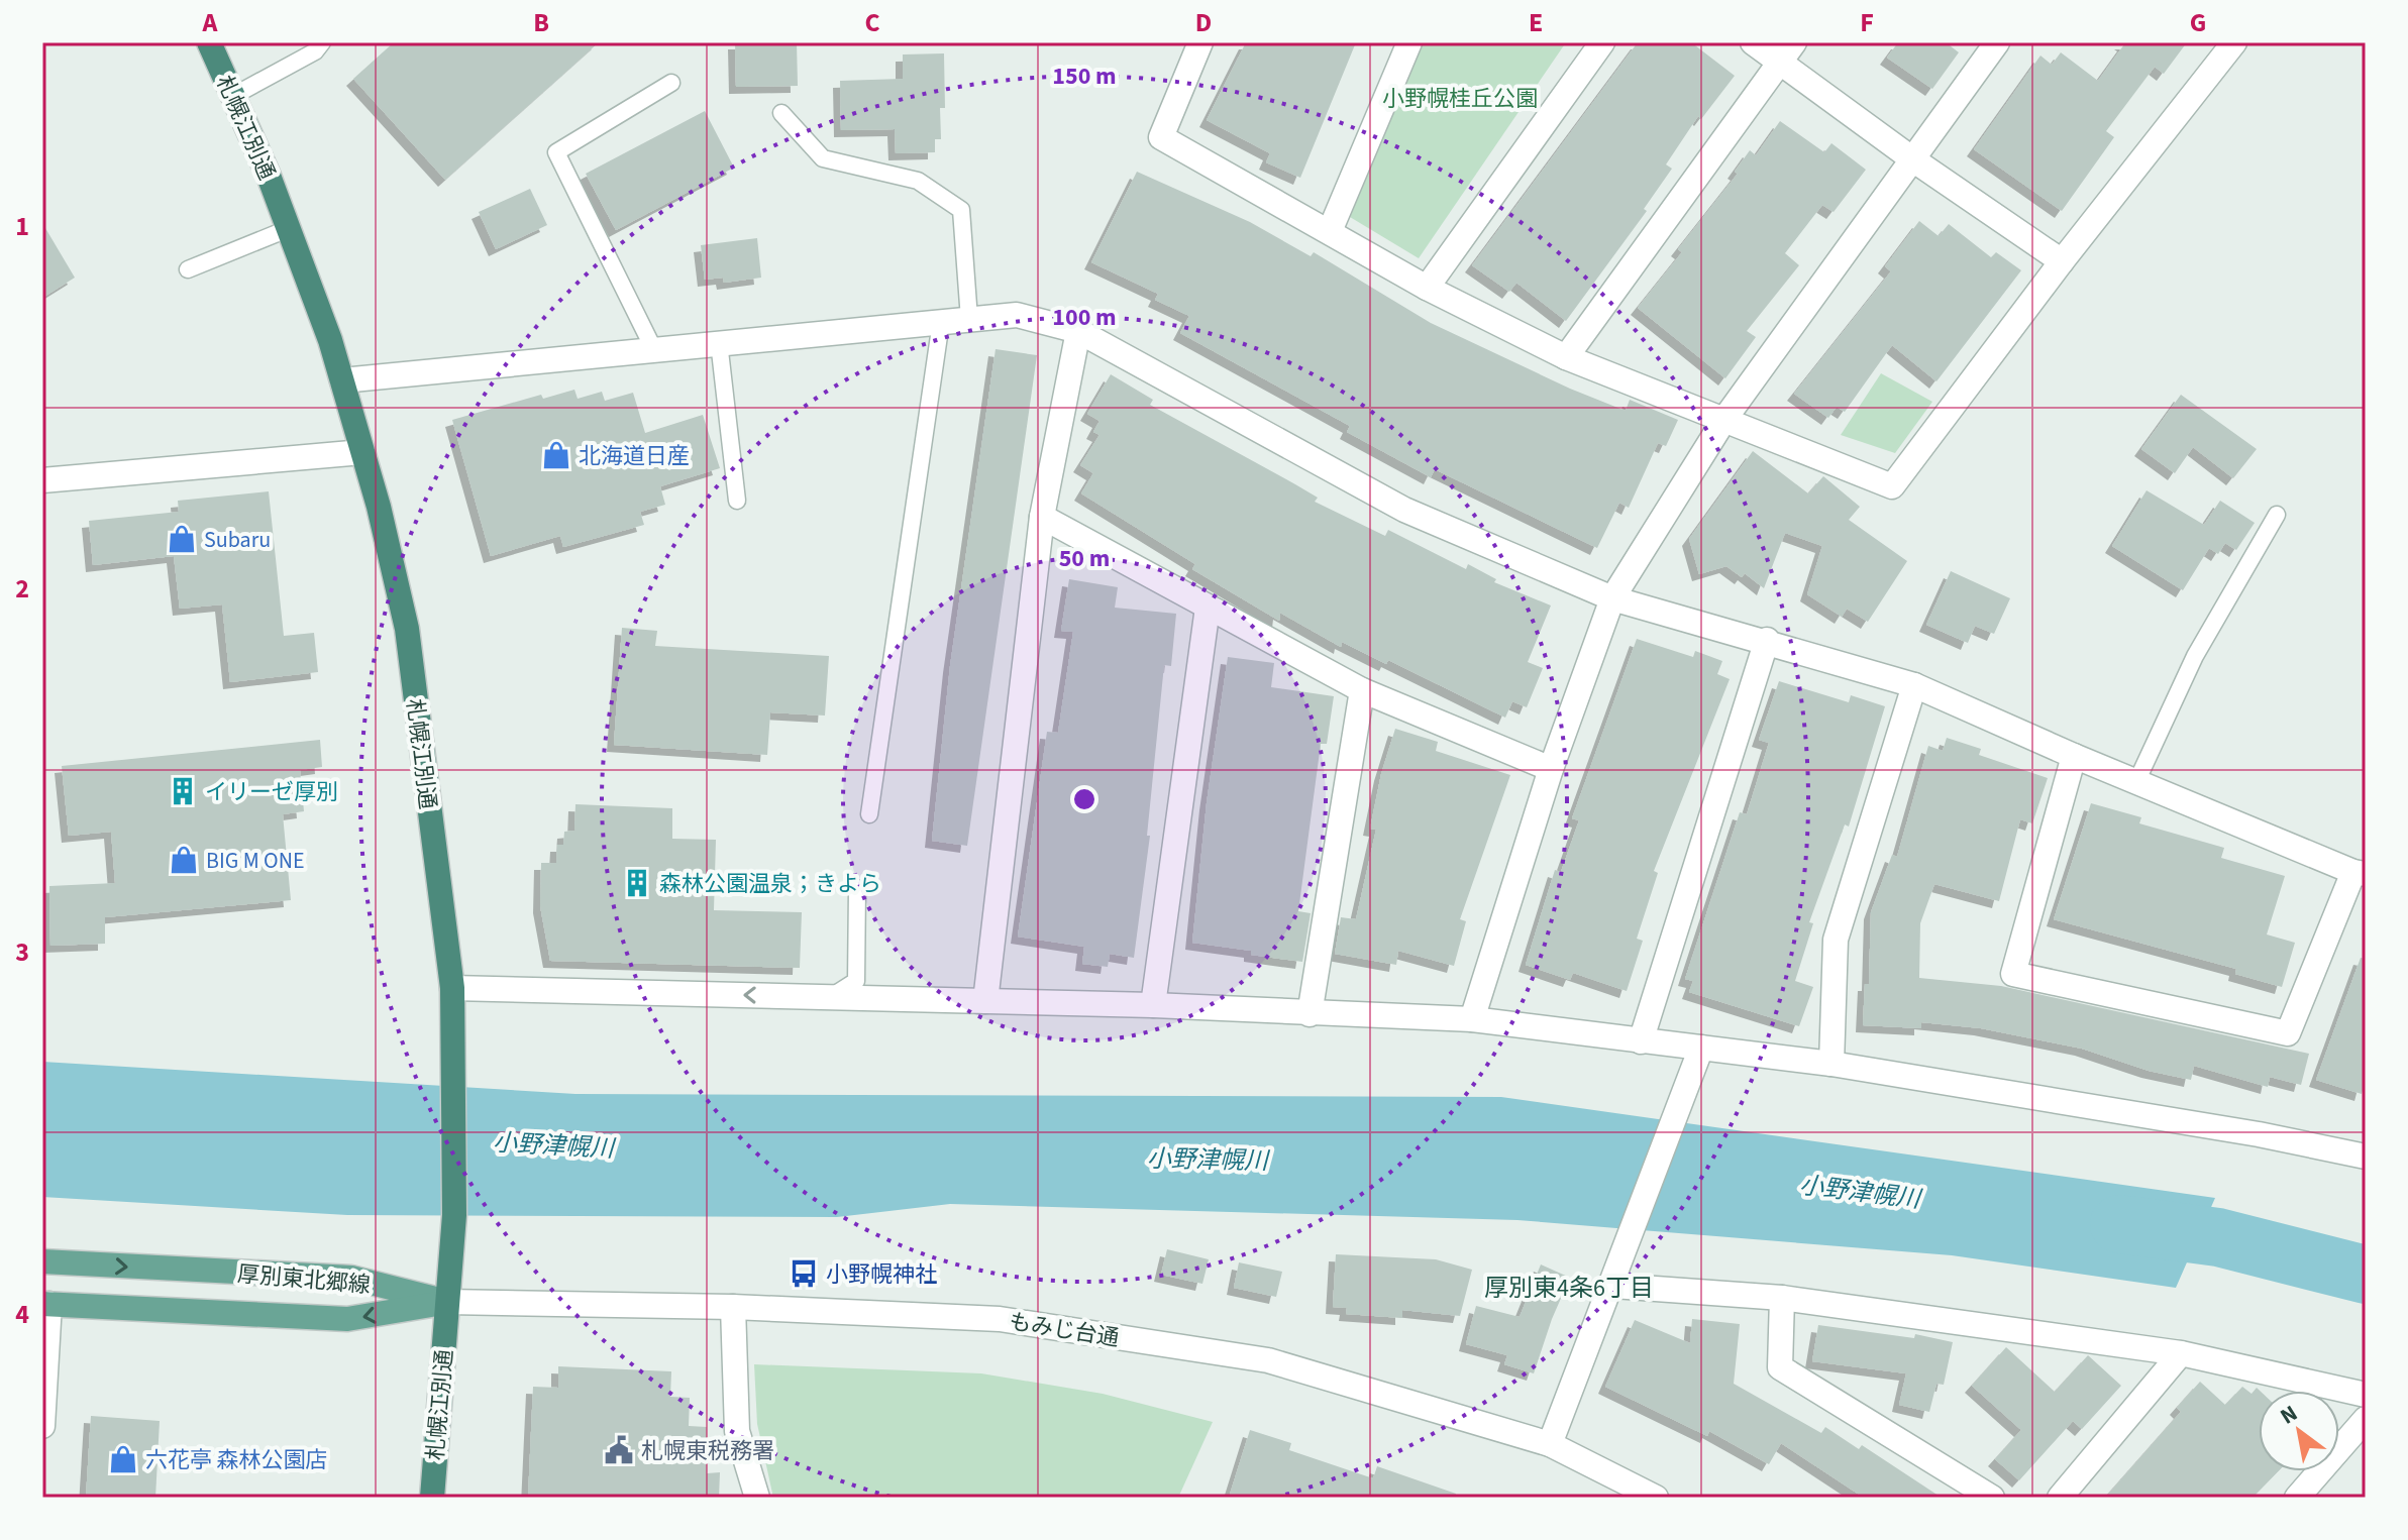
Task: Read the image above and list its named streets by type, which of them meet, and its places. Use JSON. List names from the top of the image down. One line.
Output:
{"streets":{"highway":["札幌江別通"],"main road":["厚別東北郷線"],"street":["もみじ台通"]},"crossings":[["札幌江別通","厚別東北郷線"],["札幌江別通","もみじ台通"],["厚別東北郷線","もみじ台通"]],"districts":["厚別東4条6丁目"],"water":["小野津幌川"],"parks":["小野幌桂丘公園"],"places":{"shop":["北海道日産","Subaru","BIG M ONE","六花亭 森林公園店"],"building":["イリーゼ厚別","森林公園温泉；きよら"],"bus stop":["小野幌神社"],"public building":["札幌東税務署"]},"north":"top left","grid":{"columns":["A","B","C","D","E","F","G"],"rows":["1","2","3","4"]},"rings":["150 m","100 m","50 m"]}
